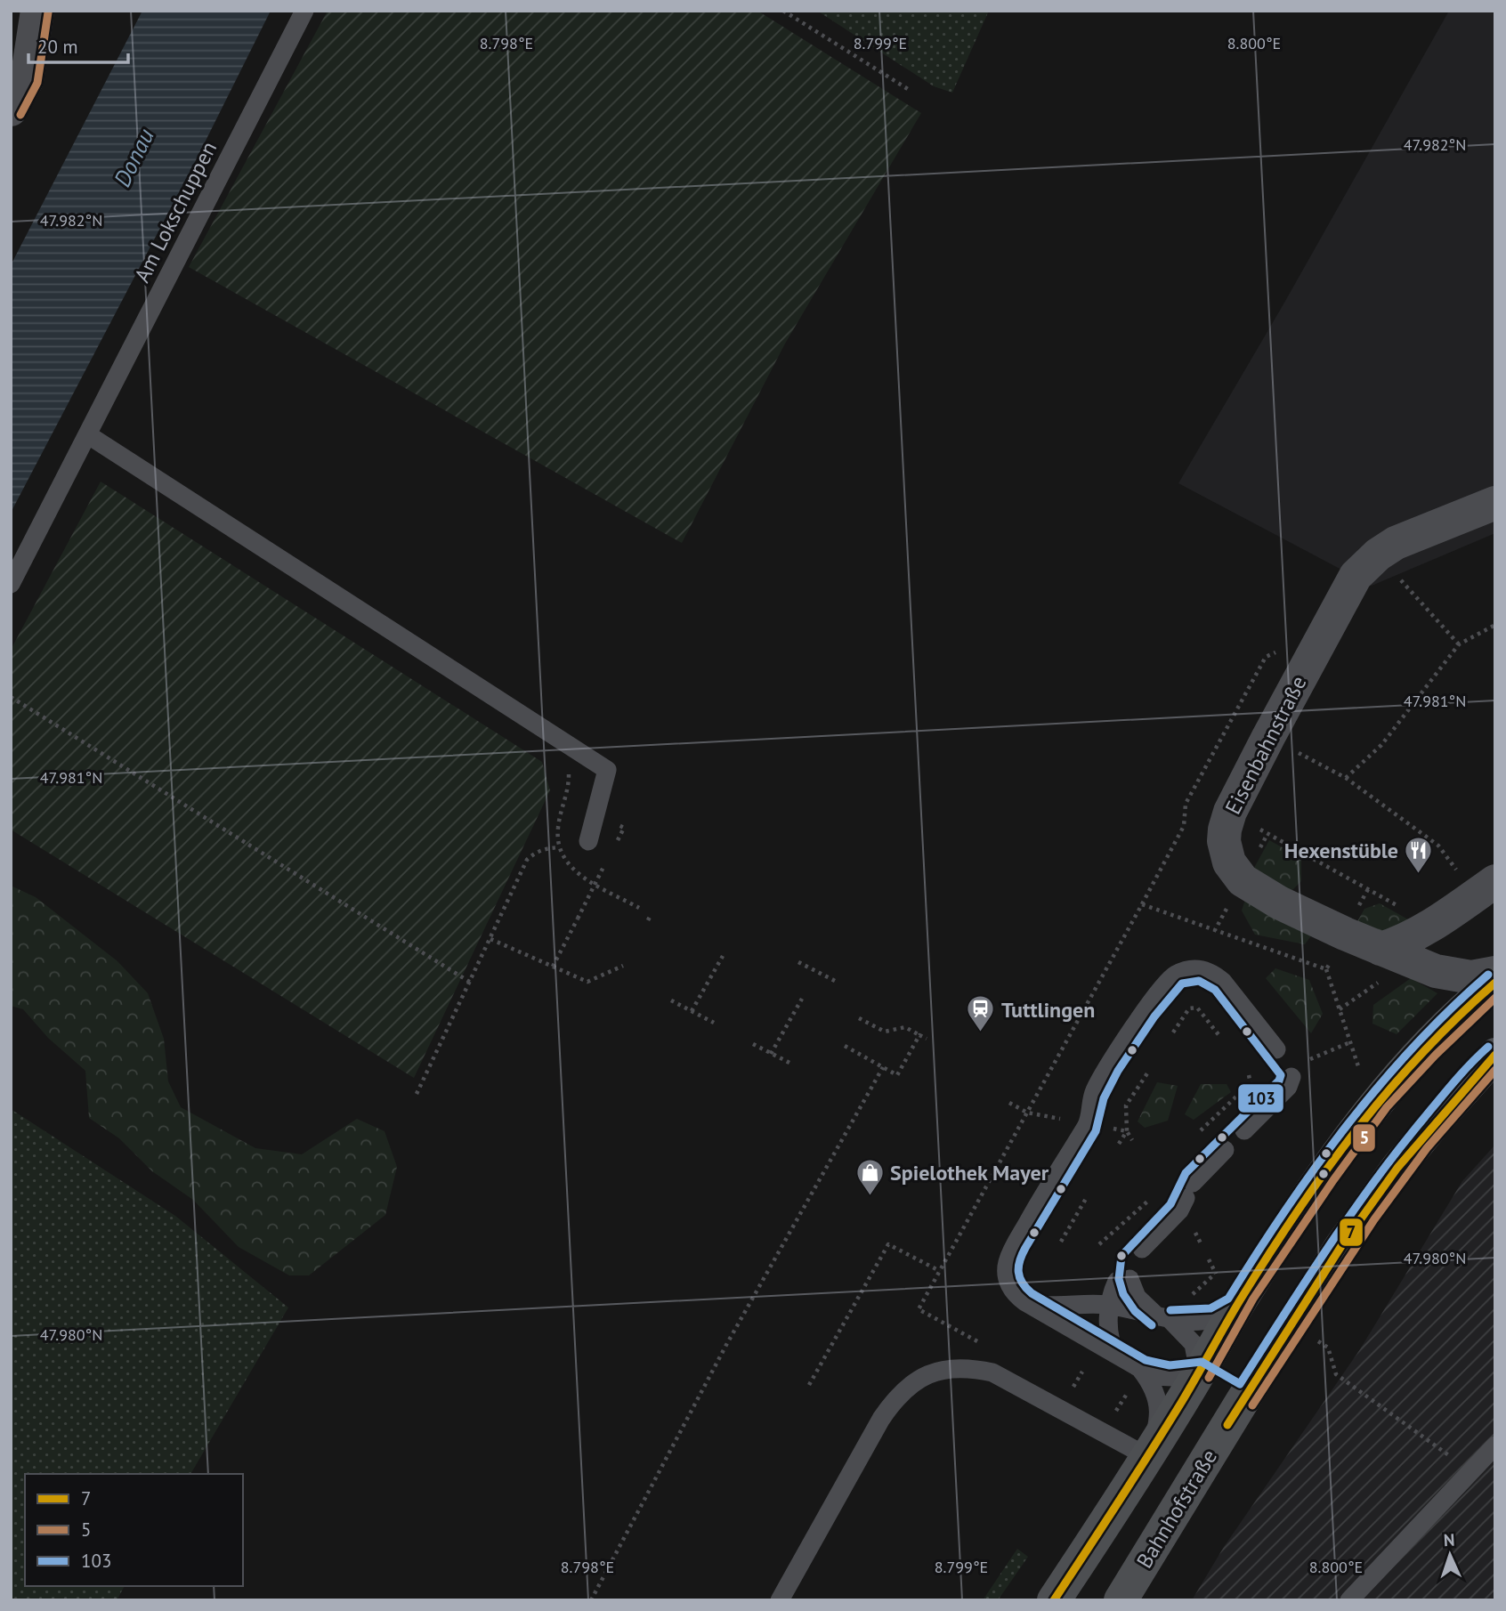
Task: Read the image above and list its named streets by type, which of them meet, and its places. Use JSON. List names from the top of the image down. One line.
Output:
{"streets":{"main road":["Bahnhofstraße"],"street":["Eisenbahnstraße"],"lane":["Am Lokschuppen"]},"water":["Donau"],"places":{"restaurant":["Hexenstüble"],"station":["Tuttlingen"],"shop":["Spielothek Mayer"]},"lines":["transit line 5","transit line 103","transit line 7"],"legend":["7","5","103"],"scale_bar":"20 m","north":"top","coordinates":["8.798°E","8.799°E","8.800°E","47.982°N","47.981°N","47.980°N"]}
